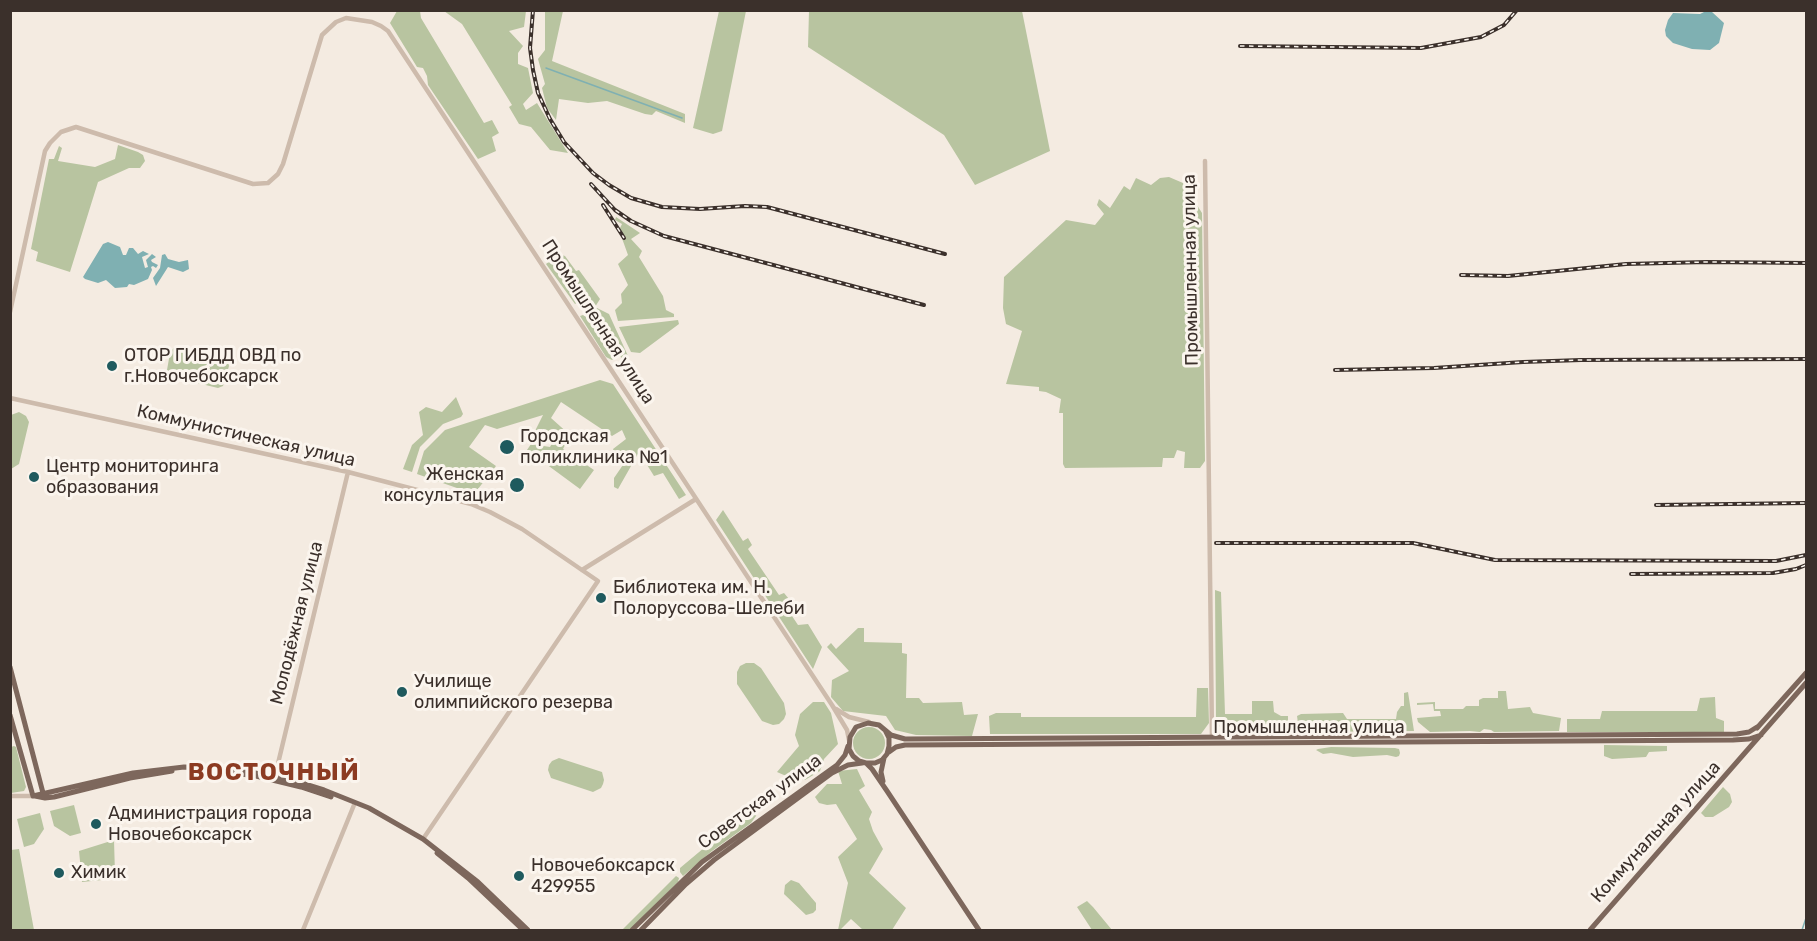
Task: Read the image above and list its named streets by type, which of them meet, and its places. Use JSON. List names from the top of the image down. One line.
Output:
{"streets":{"main road":["Промышленная улица","Советская улица","Коммунальная улица"],"street":["Коммунистическая улица","Молодёжная улица"]},"crossings":[["Промышленная улица","Советская улица"],["Промышленная улица","Коммунальная улица"],["Коммунистическая улица","Молодёжная улица"]],"districts":["ВОСТОЧНЫЙ"],"places":["ОТОР ГИБДД ОВД по г.Новочебоксарск","Городская поликлиника №1","Центр мониторинга образования","Женская консультация","Библиотека им. Н. Полоруссова-Шелеби","Училище олимпийского резерва","Администрация города Новочебоксарск","Химик","Новочебоксарск 429955"]}
